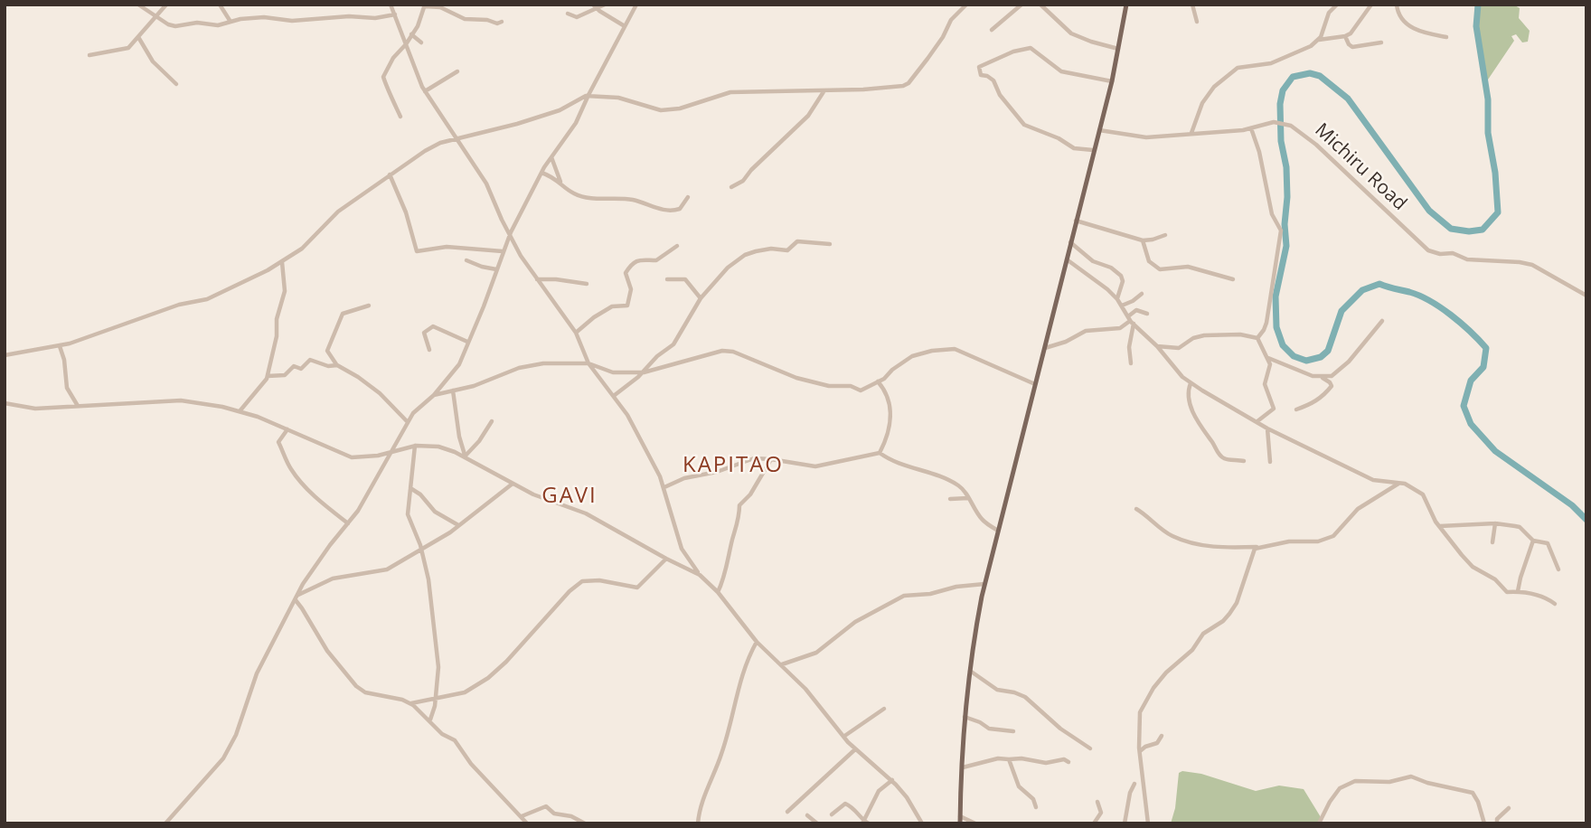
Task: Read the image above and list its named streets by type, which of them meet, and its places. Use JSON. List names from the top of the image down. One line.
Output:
{"streets":{"street":["Michiru Road"]},"districts":["KAPITAO","GAVI"]}
